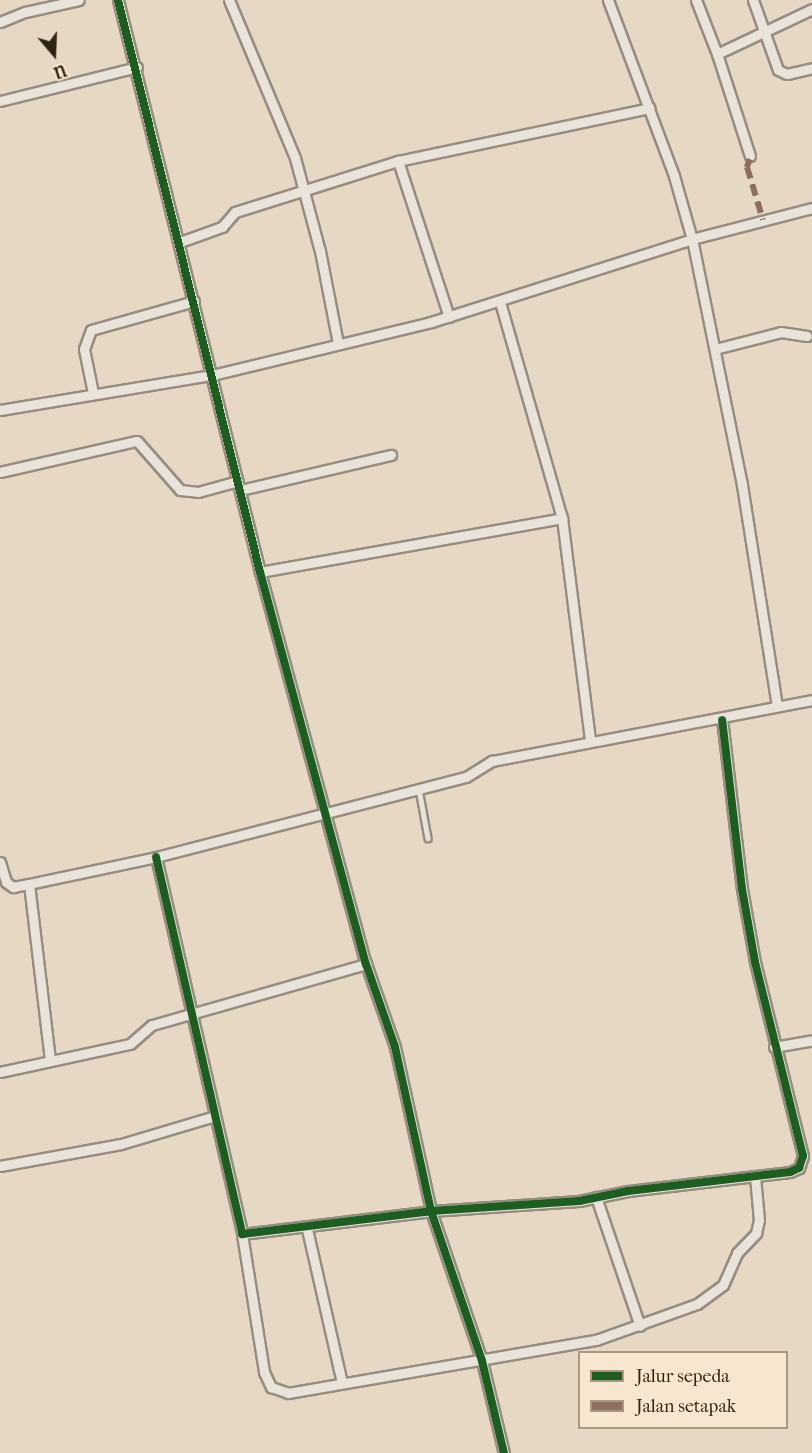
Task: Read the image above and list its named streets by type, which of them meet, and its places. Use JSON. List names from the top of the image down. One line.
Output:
{"legend":["Jalur sepeda","Jalan setapak"],"north":"bottom"}
